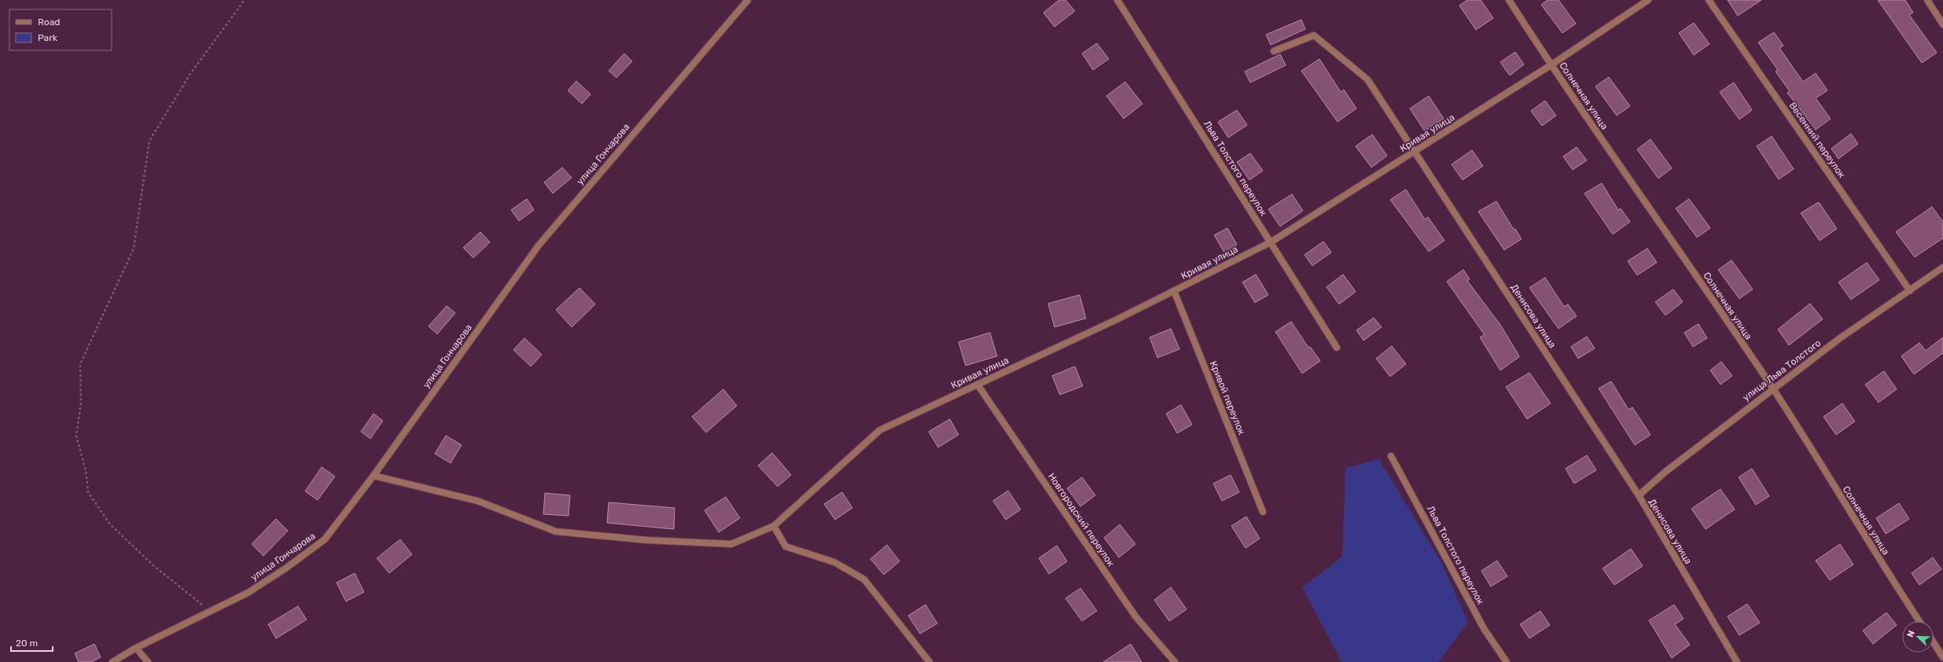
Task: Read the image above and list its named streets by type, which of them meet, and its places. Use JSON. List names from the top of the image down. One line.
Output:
{"streets":{"street":["Солнечная улица","Кривая улица","Весенний переулок","улица Гончарова","Льва Толстого переулок","Денисова улица","улица Льва Толстого","Кривой переулок","Новгородский переулок"]},"crossings":[["Солнечная улица","Кривая улица"],["Солнечная улица","улица Льва Толстого"],["Кривая улица","улица Гончарова"],["Кривая улица","Льва Толстого переулок"],["Кривая улица","Денисова улица"],["Кривая улица","Кривой переулок"],["Кривая улица","Новгородский переулок"],["Весенний переулок","улица Льва Толстого"],["Денисова улица","улица Льва Толстого"]],"legend":["Road","Park"],"scale_bar":"20 m","north":"top left"}
